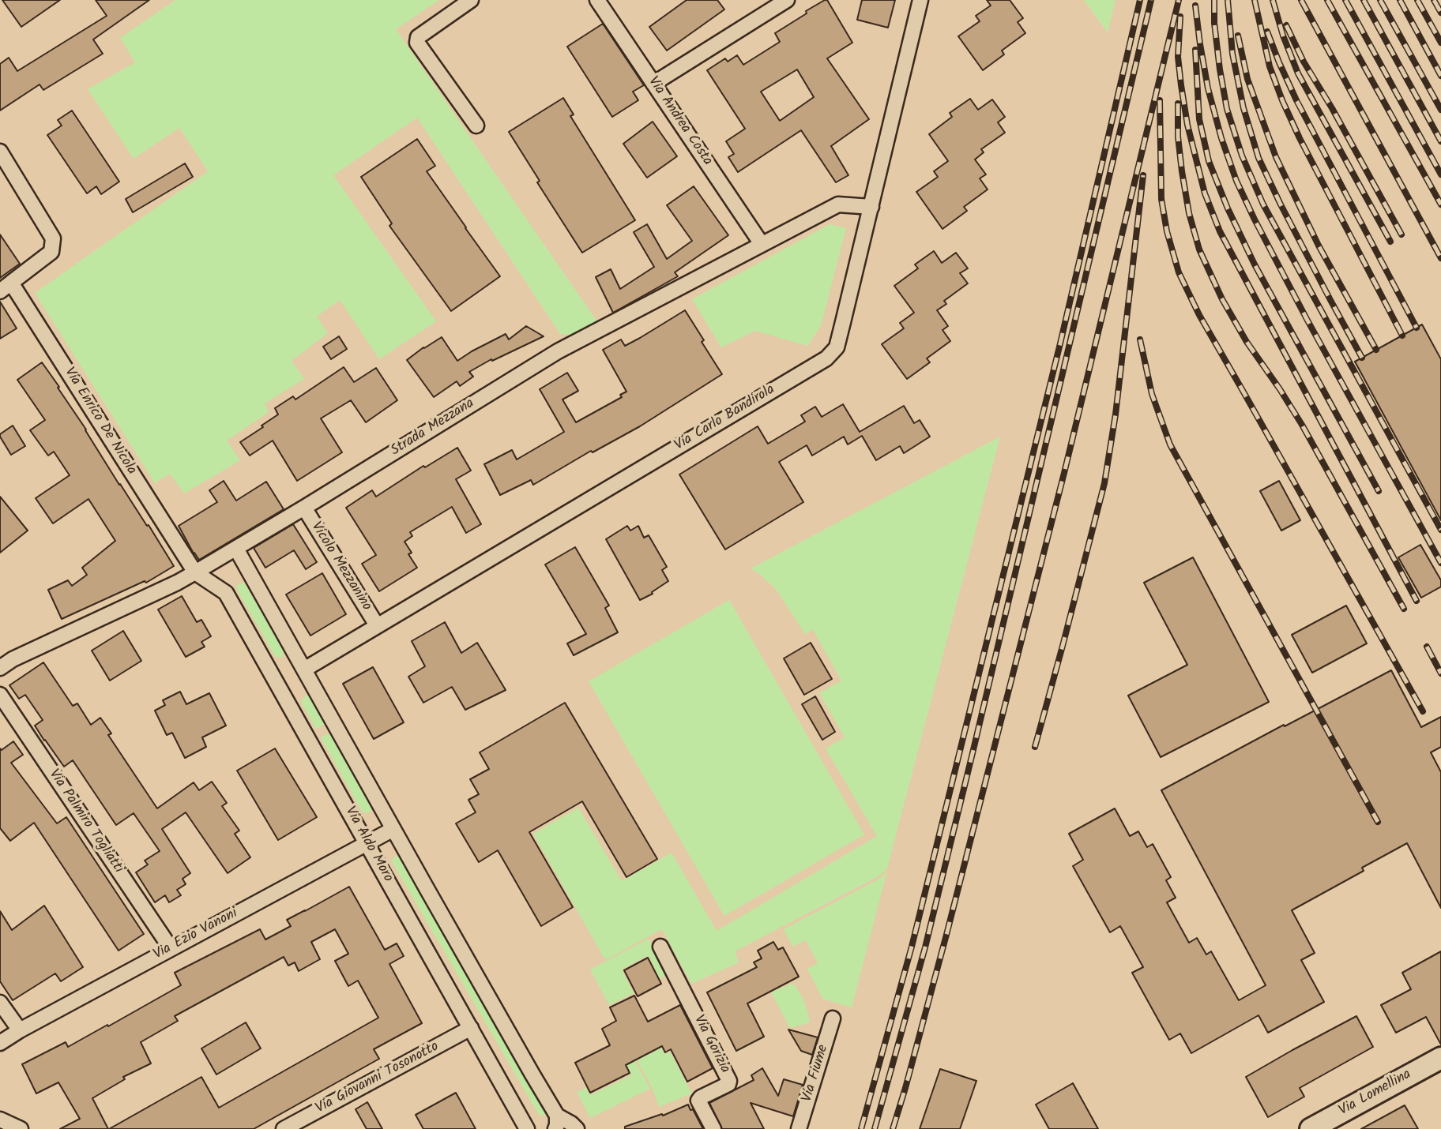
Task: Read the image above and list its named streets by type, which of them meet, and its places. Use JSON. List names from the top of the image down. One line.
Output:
{"streets":{"main road":["Via Lomellina"],"street":["Via Andrea Costa","Via Carlo Bandirola","Via Enrico De Nicola","Strada Mezzana","Vicolo Mezzanino","Via Palmiro Togliatti","Via Aldo Moro","Via Ezio Vanoni","Via Gorizia","Via Fiume","Via Giovanni Tosonotto"]},"crossings":[["Via Andrea Costa","Strada Mezzana"],["Via Carlo Bandirola","Strada Mezzana"],["Via Carlo Bandirola","Vicolo Mezzanino"],["Via Enrico De Nicola","Strada Mezzana"],["Via Enrico De Nicola","Via Aldo Moro"],["Strada Mezzana","Vicolo Mezzanino"],["Strada Mezzana","Via Aldo Moro"],["Via Palmiro Togliatti","Via Ezio Vanoni"],["Via Aldo Moro","Via Ezio Vanoni"],["Via Aldo Moro","Via Giovanni Tosonotto"]]}
